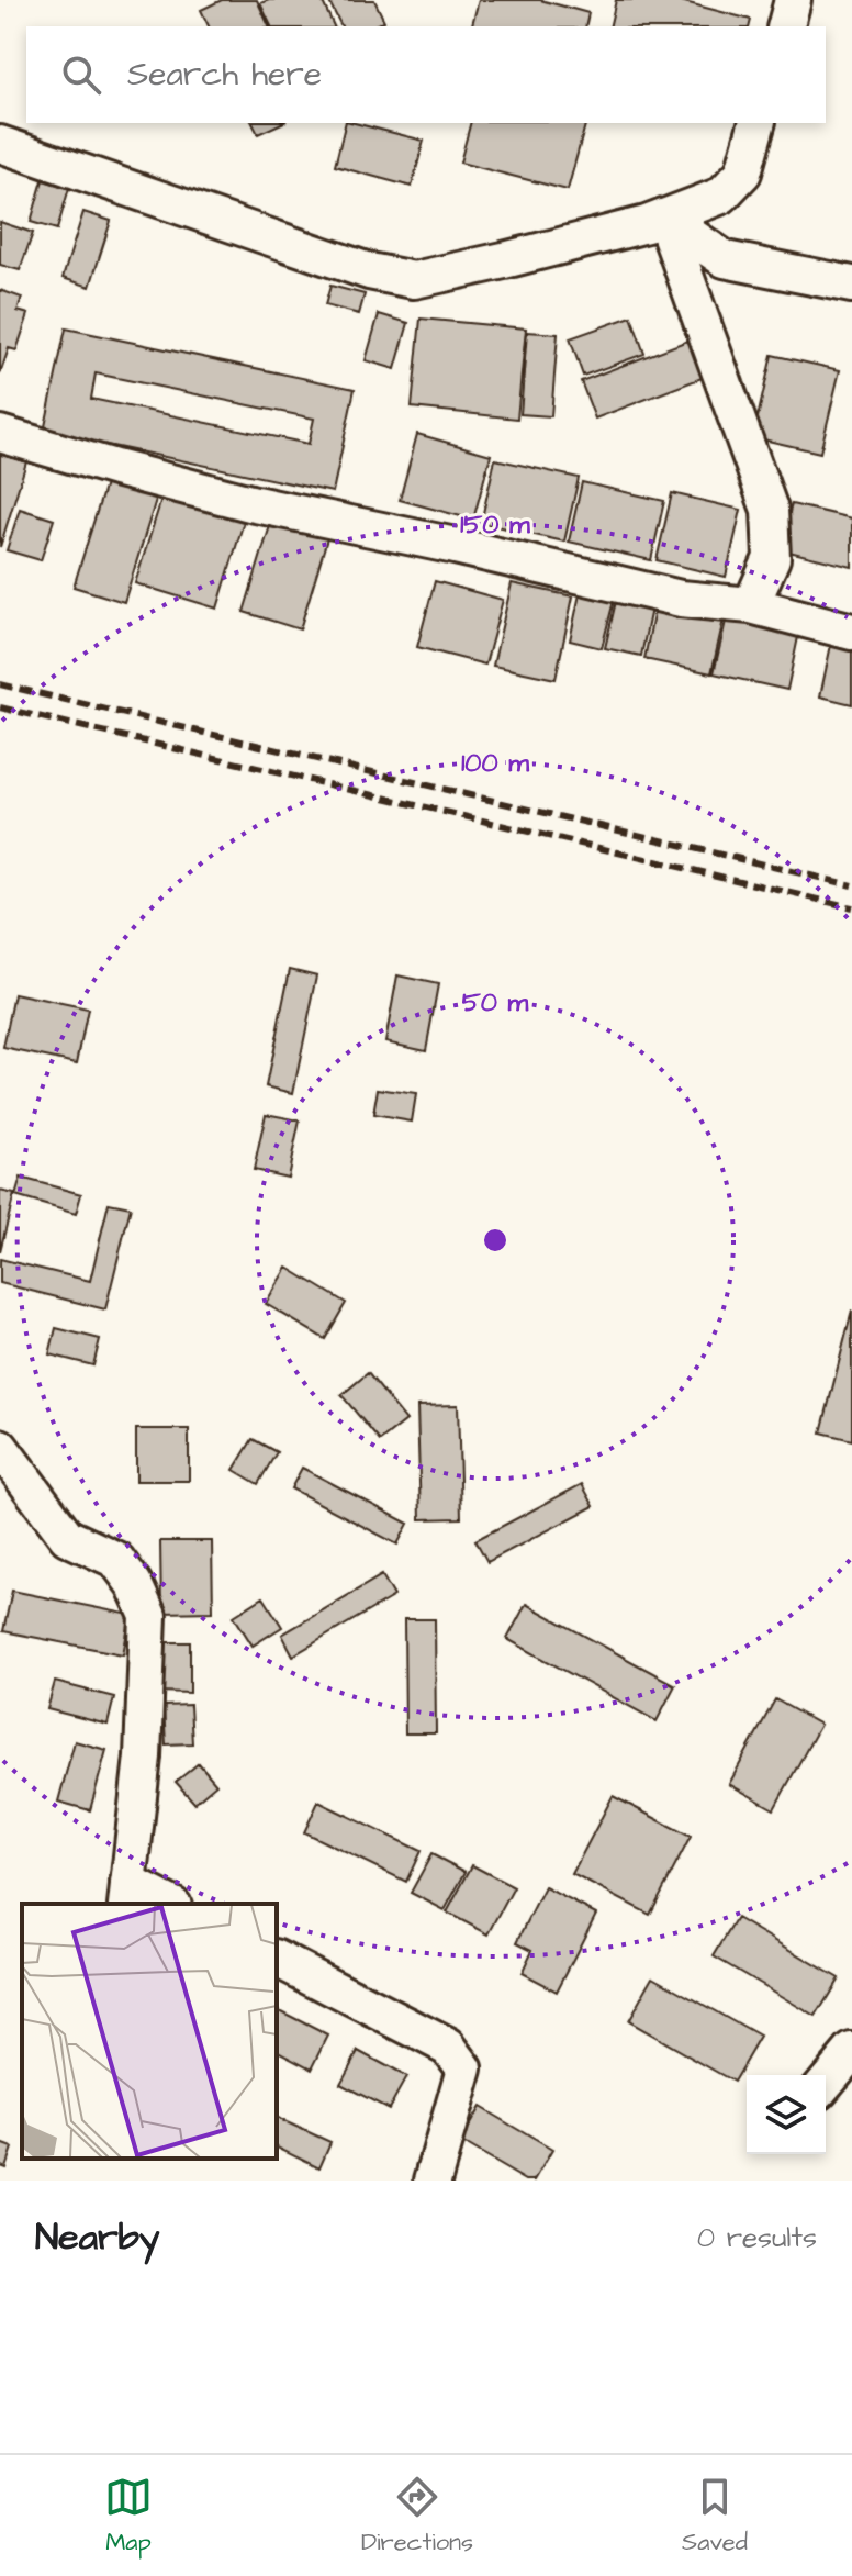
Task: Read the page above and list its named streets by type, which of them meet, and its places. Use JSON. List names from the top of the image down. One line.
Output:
{"page":{"search":"Search here","heading":["Nearby","0 results"],"nav":["Map","Directions","Saved"]},"rings":["150 m","100 m","50 m"]}
